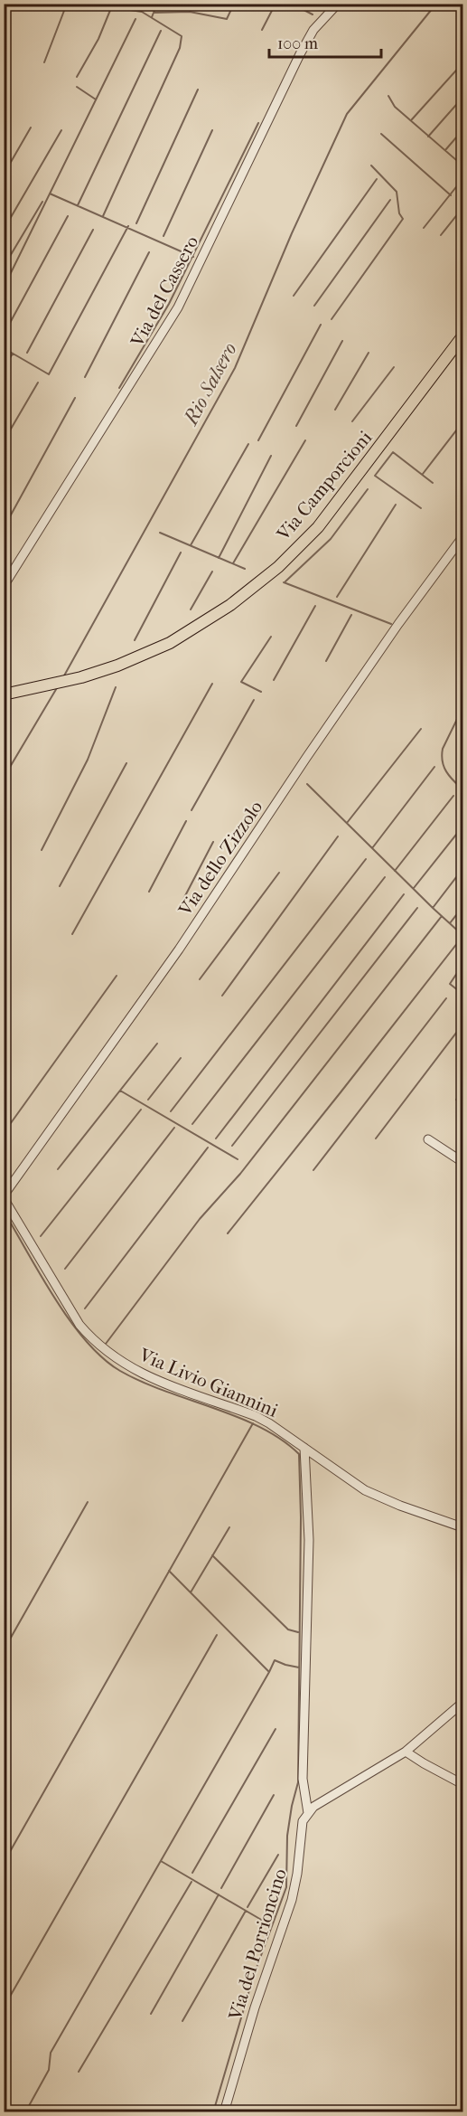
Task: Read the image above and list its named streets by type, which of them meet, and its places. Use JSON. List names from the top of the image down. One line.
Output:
{"streets":{"main road":["Via Camporcioni"],"street":["Via del Cassero","Via dello Zizzolo","Via Livio Giannini","Via del Porrioncino"]},"crossings":[["Via dello Zizzolo","Via Livio Giannini"]],"water":["Rio Salsero"],"scale_bar":"100 m"}
